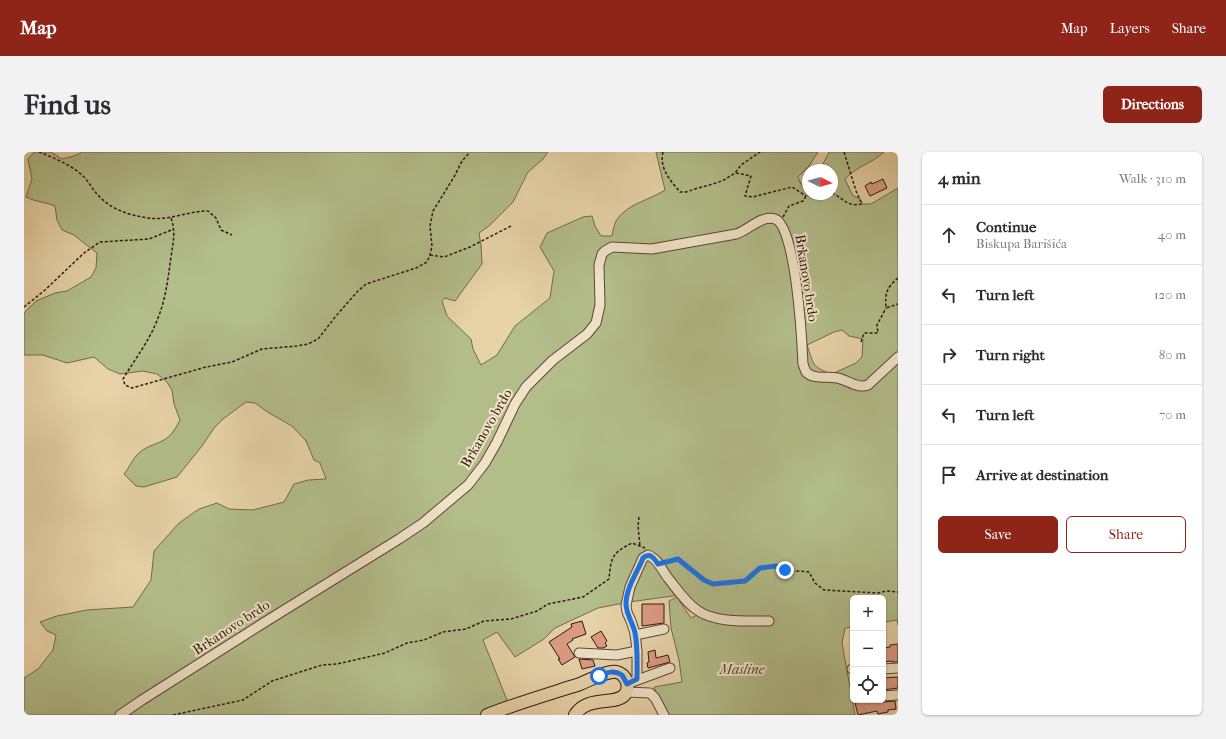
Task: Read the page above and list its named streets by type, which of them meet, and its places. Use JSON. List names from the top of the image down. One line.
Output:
{"streets":{"street":["Brkanovo brdo"]},"parks":["Masline"],"north":"right","page":{"header":"Map","nav":["Map","Layers","Share"],"buttons":["Directions",["Save","Share"]],"title":"Find us","heading":["4 min","Walk · 310 m"],"list":[["Continue","Biskupa Barišića","40 m"],["Turn left","120 m"],["Turn right","80 m"],["Turn left","70 m"],"Arrive at destination"],"map_buttons":["+","−"]}}
